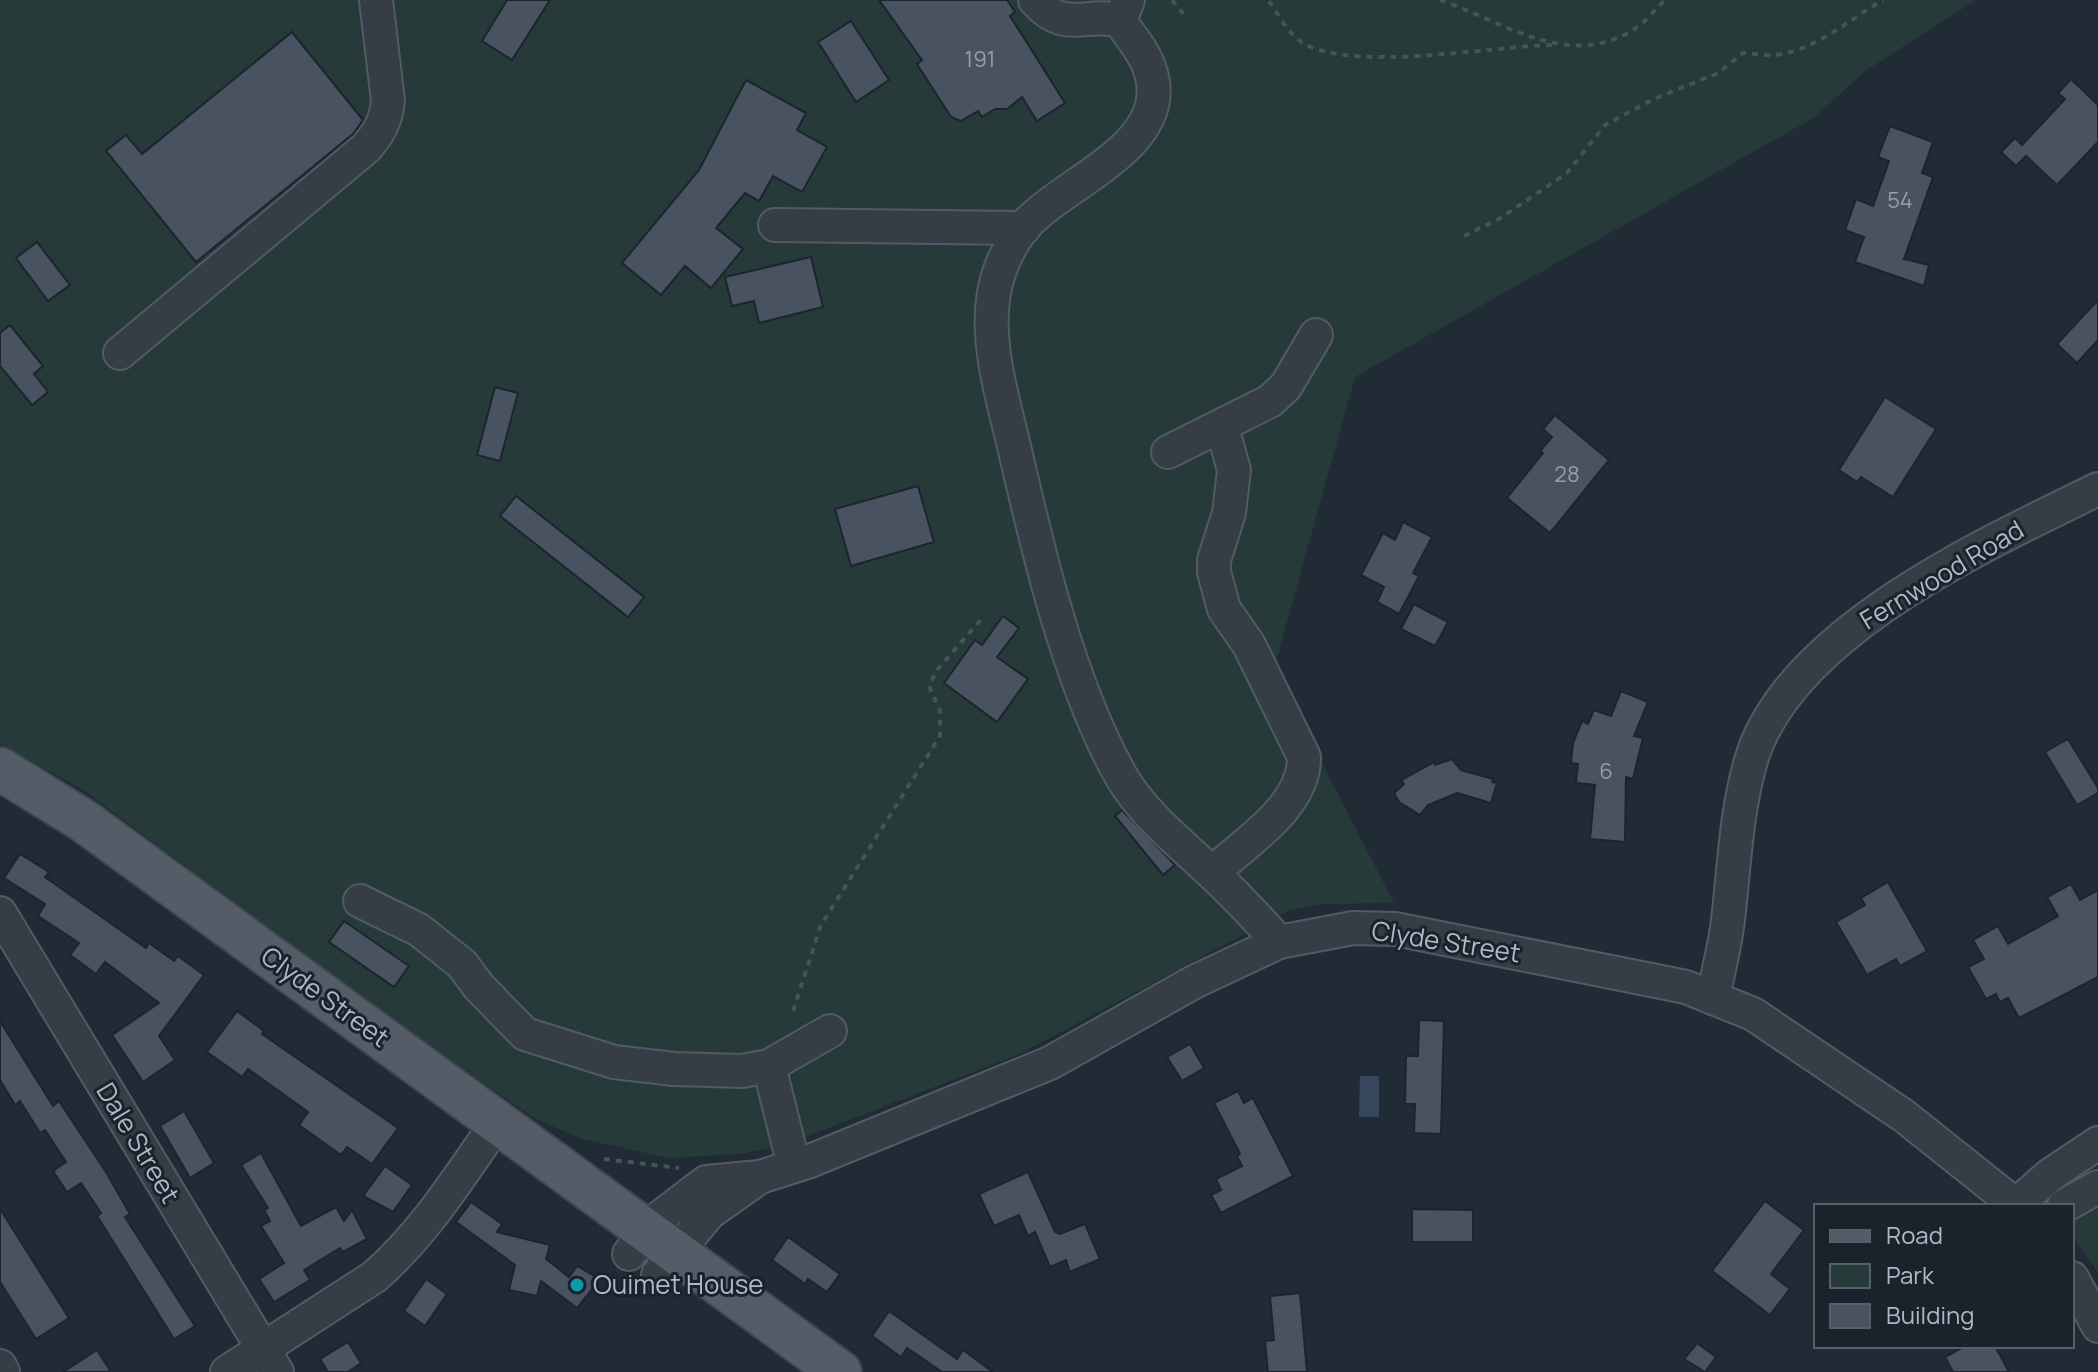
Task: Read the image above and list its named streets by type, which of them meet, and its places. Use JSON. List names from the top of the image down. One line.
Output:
{"streets":{"main road":["Clyde Street"],"street":["Fernwood Road","Dale Street"]},"crossings":[["Fernwood Road","Clyde Street"]],"places":["Ouimet House"],"house_numbers":["191","54","28","6"],"legend":["Road","Park","Building"]}
